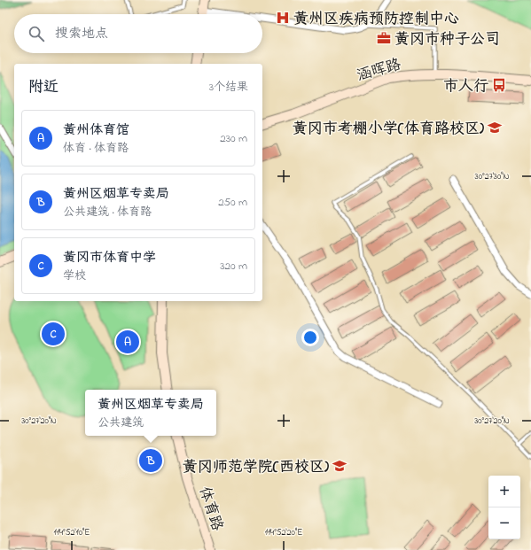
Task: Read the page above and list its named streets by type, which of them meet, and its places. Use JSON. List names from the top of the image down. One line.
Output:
{"streets":{"street":["涵晖路","体育路"]},"places":{"hospital":["黄州区疾病预防控制中心"],"office":["黄冈市种子公司"],"bus stop":["市人行"],"school or university":["黄冈市考棚小学(体育路校区)","黄冈师范学院(西校区)"]},"page":{"search":"搜索地点","heading":["附近","3个结果"],"list":[{"mark":"A","name":"黄州体育馆","note":"体育 · 体育路","value":"230 m"},{"mark":"B","name":"黄州区烟草专卖局","note":"公共建筑 · 体育路","value":"250 m"},{"mark":"C","name":"黄冈市体育中学","note":"学校","value":"320 m"}],"pins":["C","A","B"],"popup":["黄州区烟草专卖局","公共建筑"],"map_buttons":["+","−"]},"coordinates":["30°27'30\"N","30°27'20\"N","114°52'10\"E","114°52'20\"E"]}
